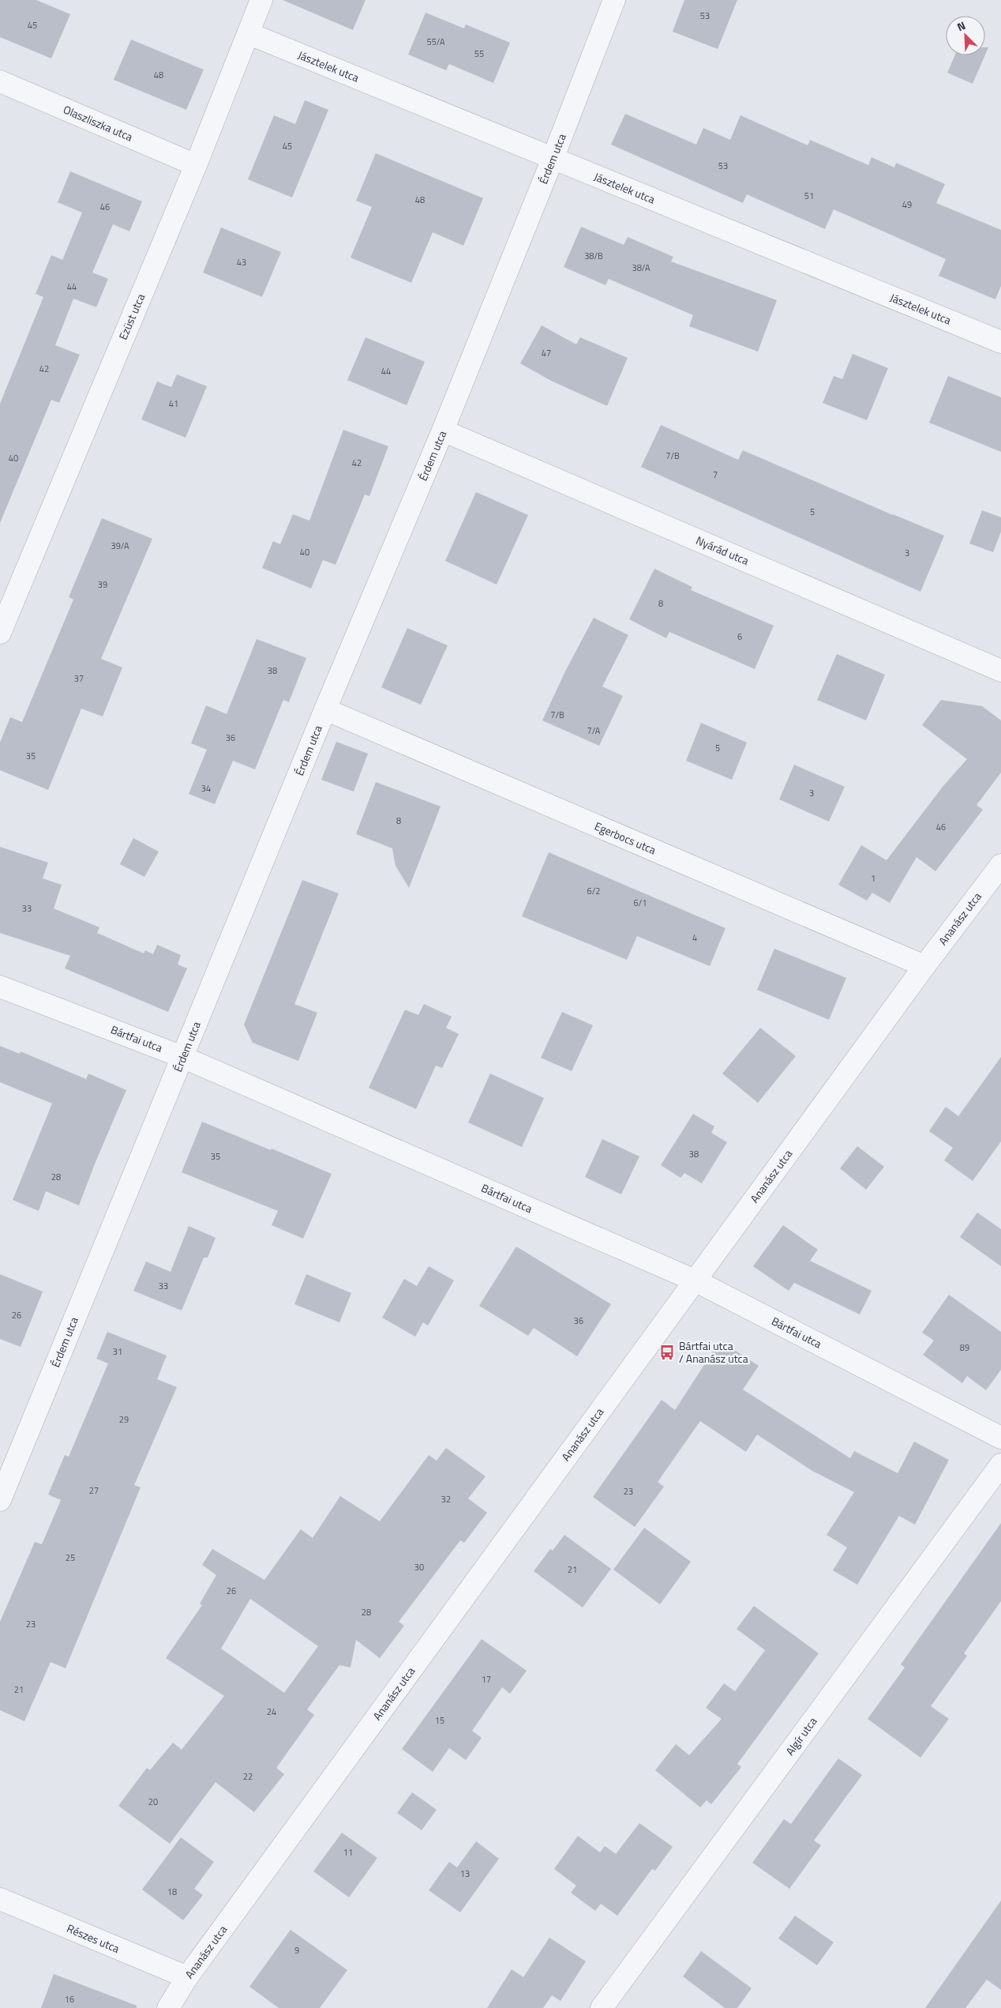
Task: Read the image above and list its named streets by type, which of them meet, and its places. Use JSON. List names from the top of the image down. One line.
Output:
{"streets":{"street":["Jásztelek utca","Olaszliszka utca","Érdem utca","Ezüst utca","Nyárád utca","Egerbocs utca","Ananász utca","Bártfai utca","Algír utca","Részes utca"]},"crossings":[["Jásztelek utca","Érdem utca"],["Jásztelek utca","Ezüst utca"],["Olaszliszka utca","Ezüst utca"],["Érdem utca","Nyárád utca"],["Érdem utca","Egerbocs utca"],["Érdem utca","Bártfai utca"],["Egerbocs utca","Ananász utca"],["Ananász utca","Bártfai utca"],["Ananász utca","Részes utca"]],"places":{"bus stop":["Bártfai utca / Ananász utca"]},"house_numbers":["53","45","55/A","55","48","45","53","51","48","49","46","38/B","43","38/A","44","47","42","44","41","7/B","40","42","7","5","39/A","40","3","39","8","6","38","37","7/B","7/A","36","5","35","34","3","8","46","1","6/2","6/1","33","4","38","35","28","33","26","36","89","31","29","27","23","32","25","30","21","26","28","23","17","21","24","15","22","20","11","13","18","9","16"],"north":"top left"}
